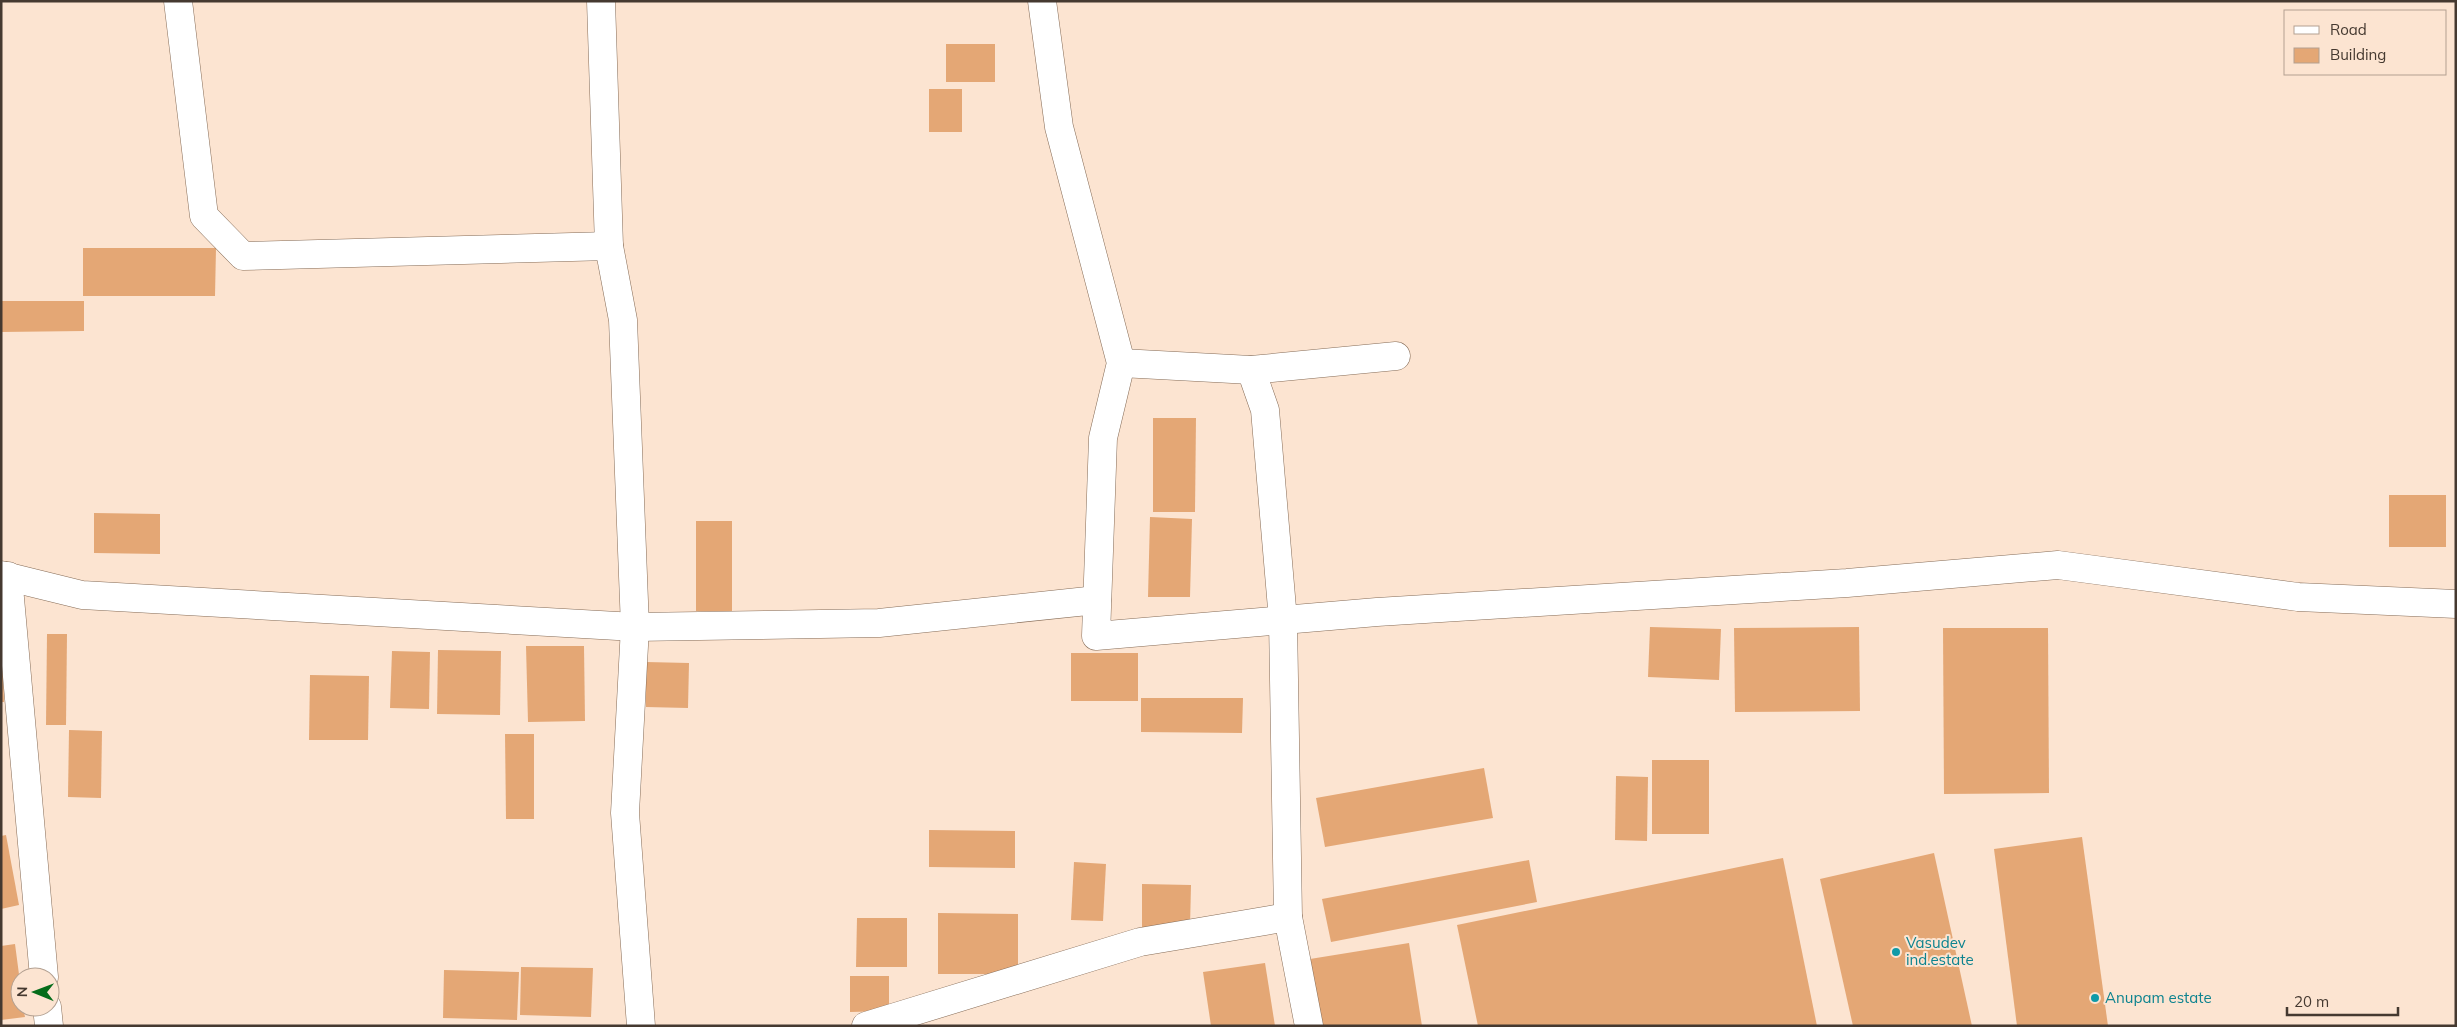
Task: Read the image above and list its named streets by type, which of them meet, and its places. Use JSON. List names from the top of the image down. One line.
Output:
{"places":["Vasudev ind.estate","Anupam estate"],"legend":["Road","Building"],"scale_bar":"20 m","north":"left"}
